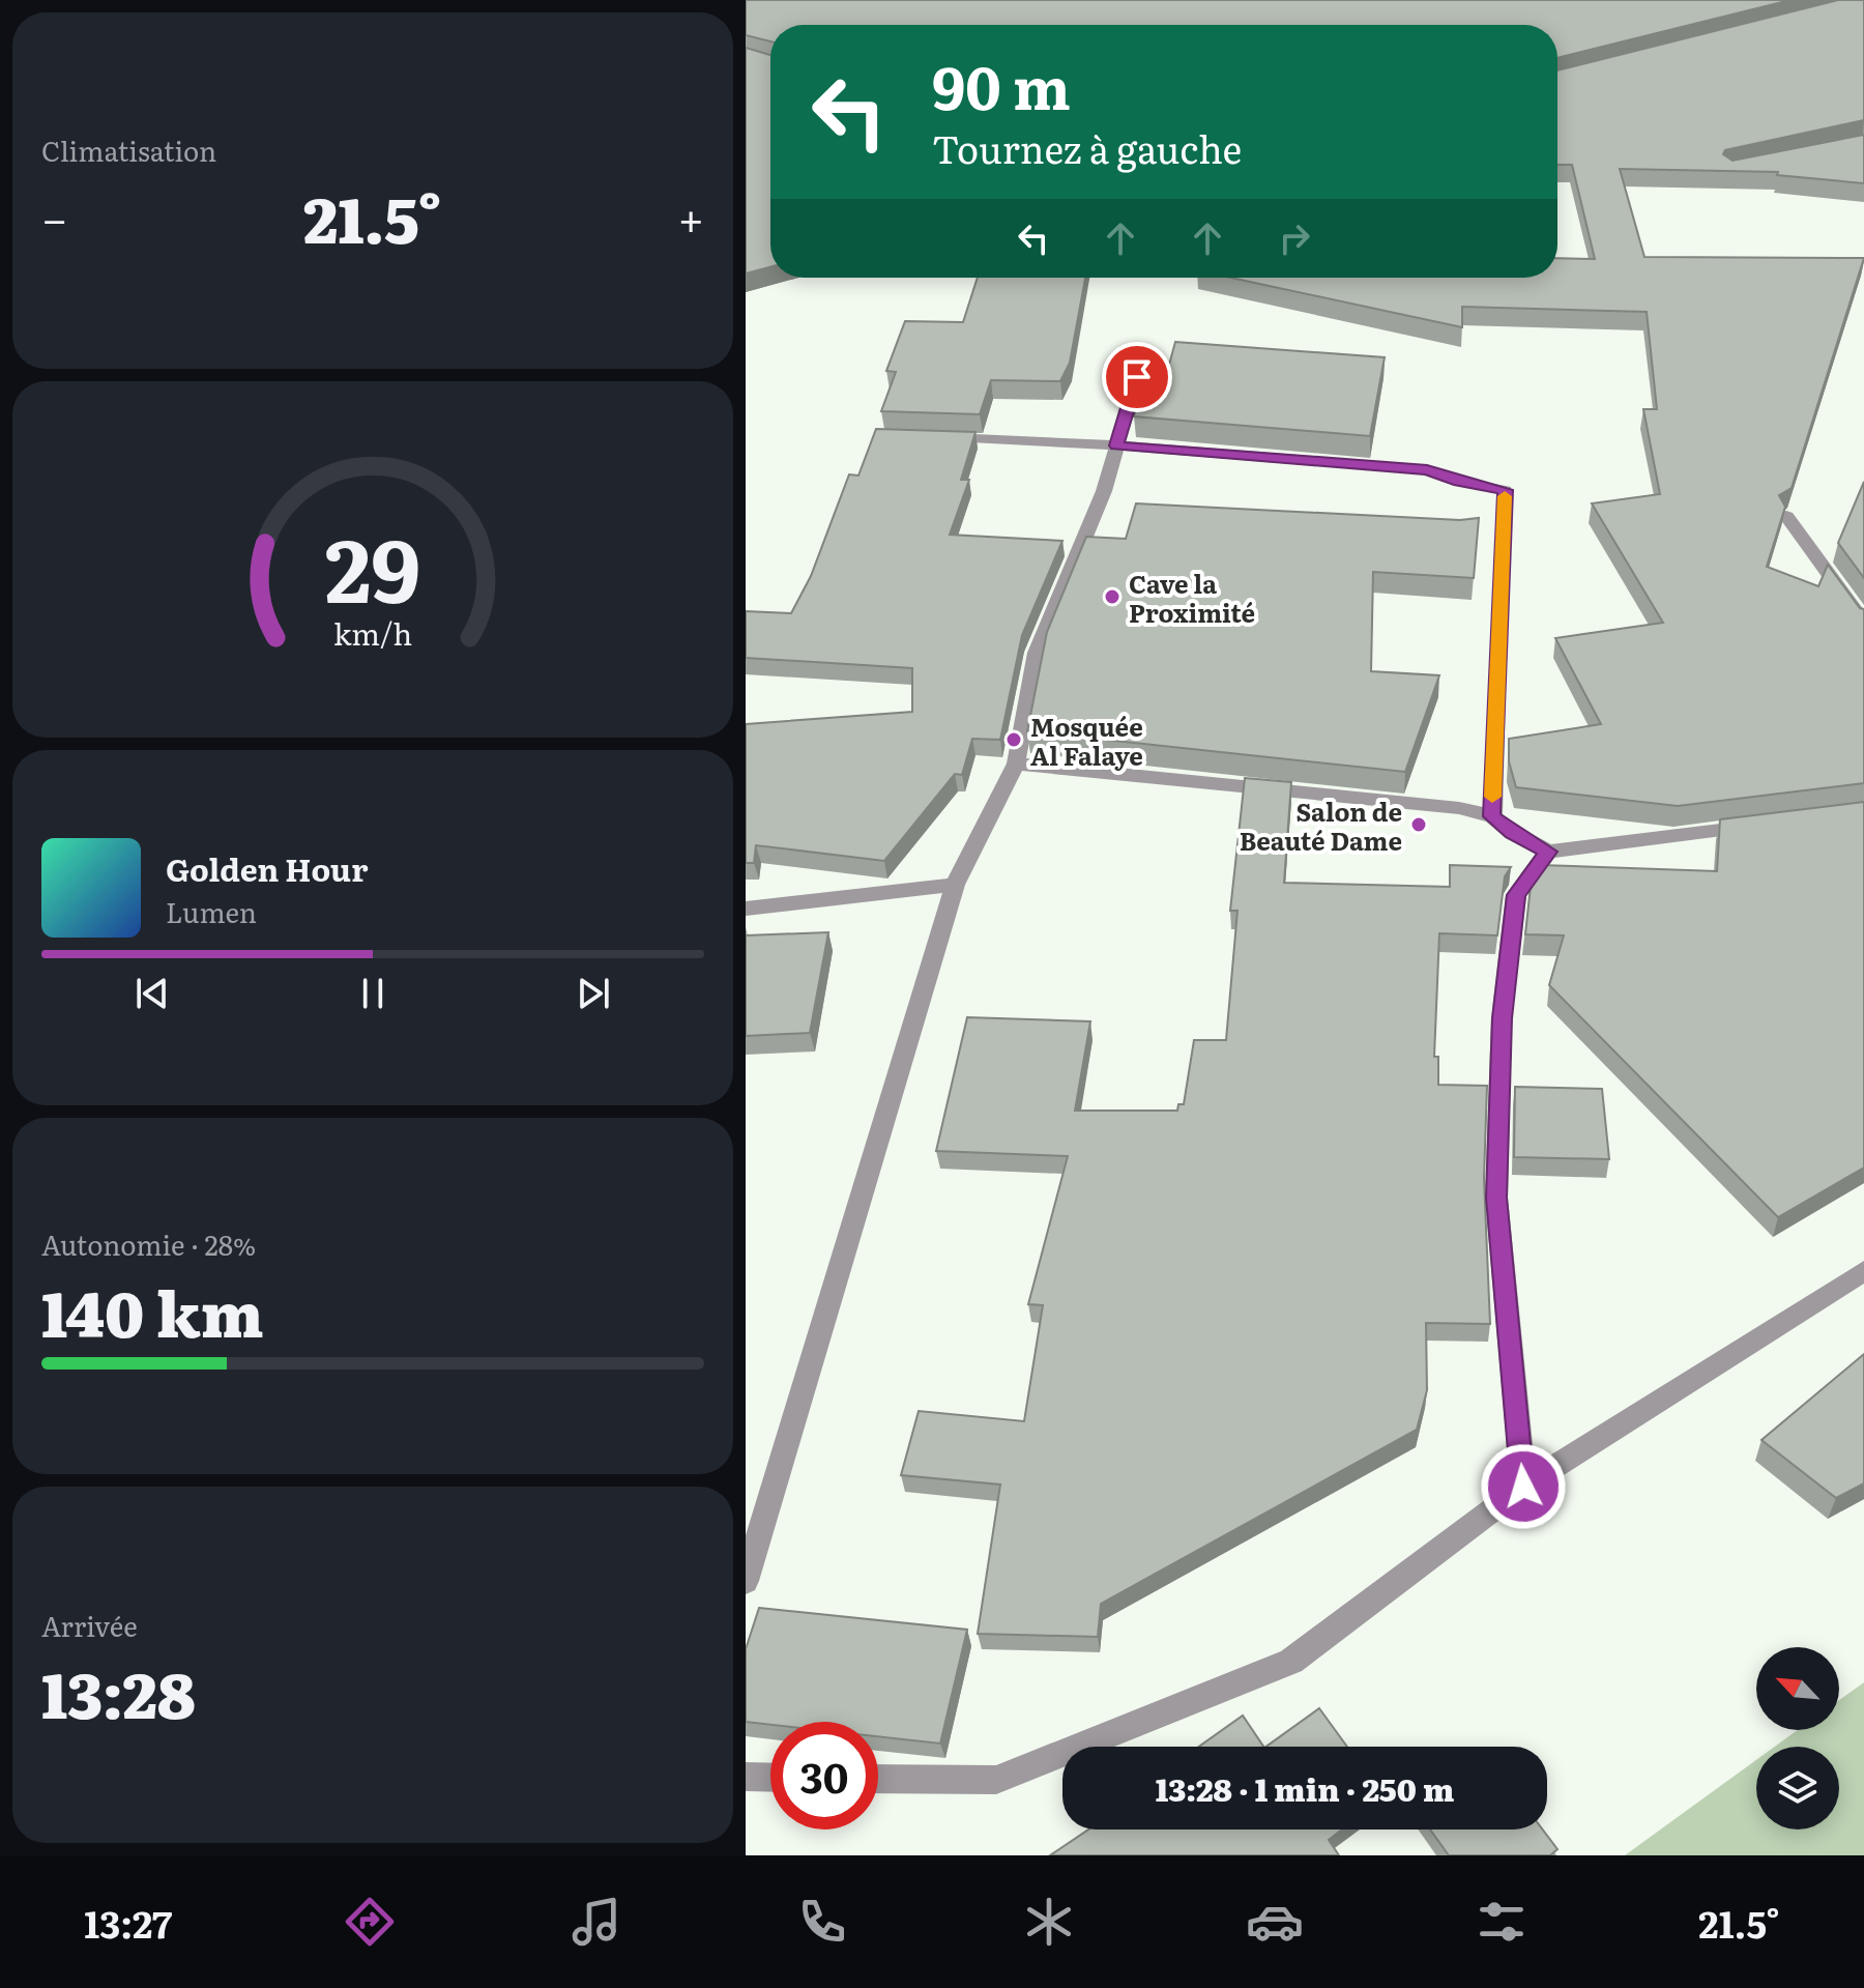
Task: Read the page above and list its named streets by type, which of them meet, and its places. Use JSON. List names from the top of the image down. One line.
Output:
{"places":["Cave la Proximité","Mosquée Al Falaye","Salon de Beauté Dame"],"north":"top left","page":{"tile":["Climatisation",["Autonomie · 28%","140 km"],["Arrivée","13:28"]],"turn":["90 m","Tournez à gauche"],"heat":["−","21.5°","+"],"song":["Golden Hour","Lumen"],"limit":"30","trip":"13:28 · 1 min · 250 m","tabs":["13:27","21.5°"],"gauge":["29","km/h"]}}
